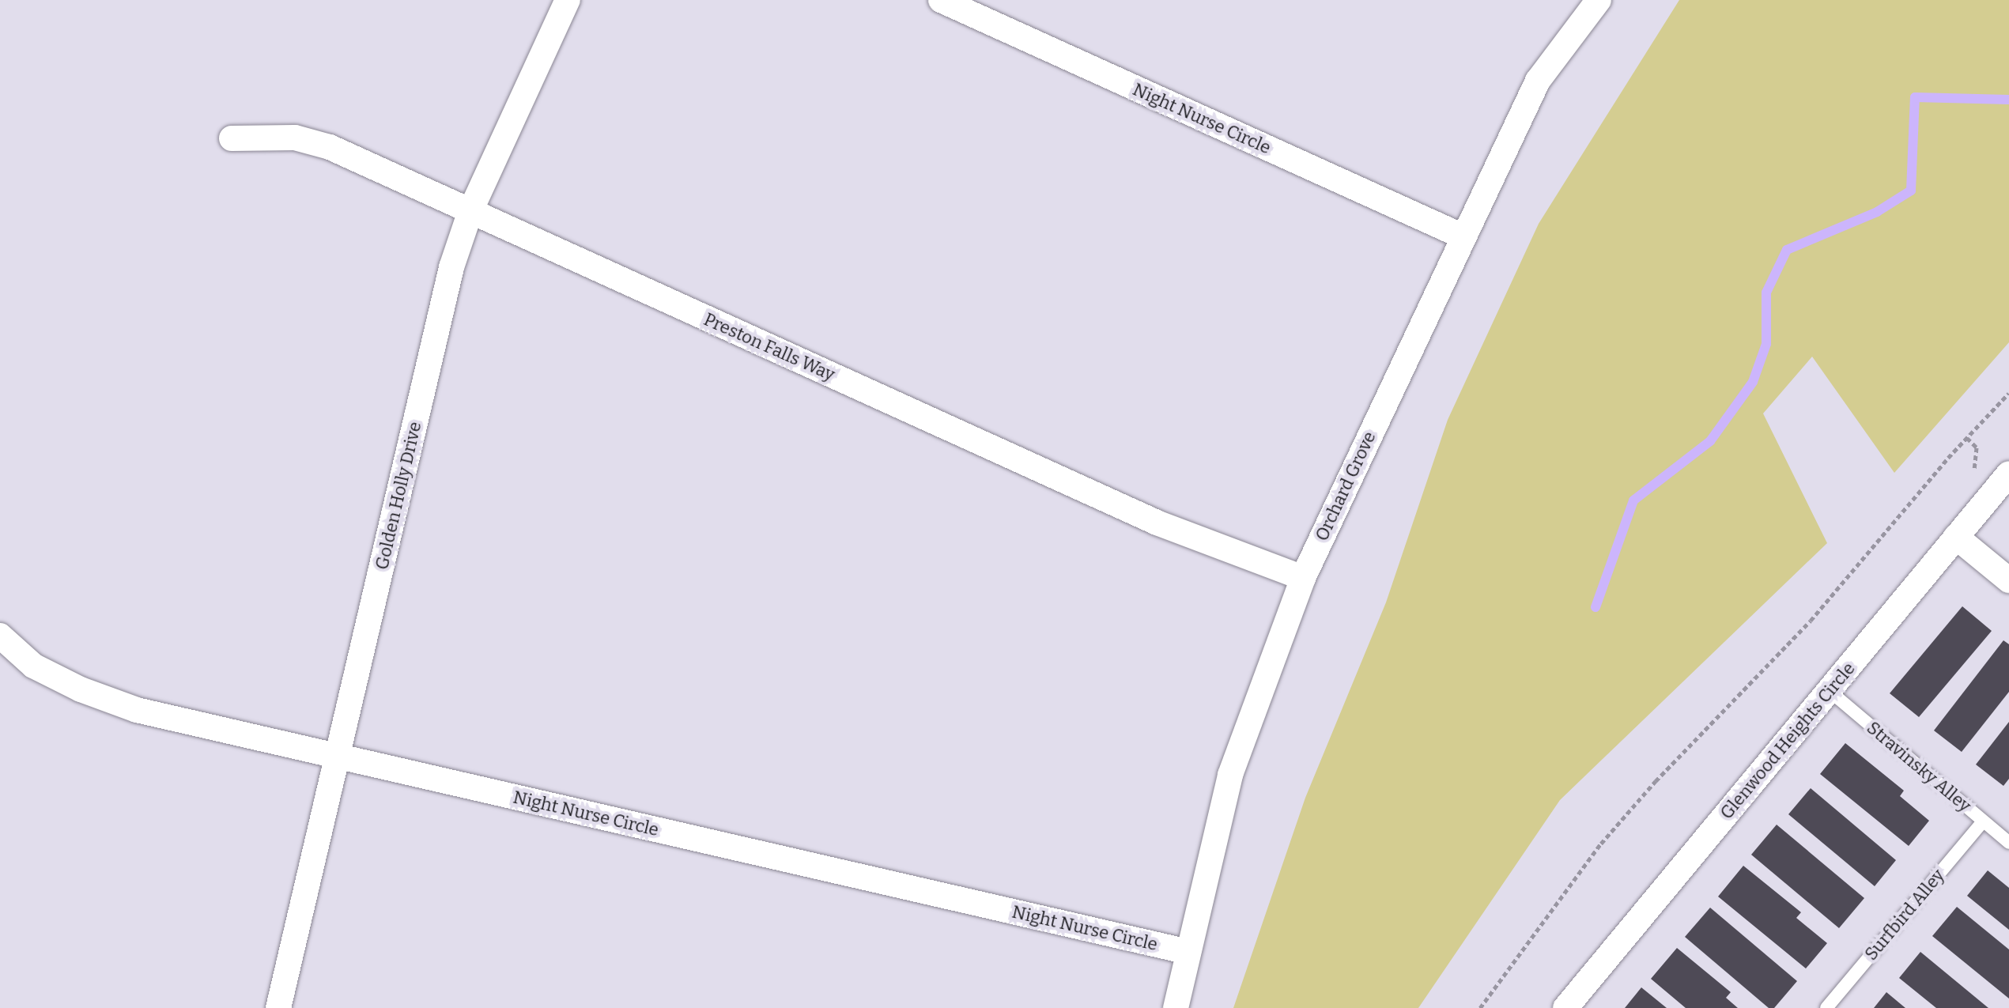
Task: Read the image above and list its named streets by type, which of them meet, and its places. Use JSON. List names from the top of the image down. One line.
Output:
{"streets":{"street":["Night Nurse Circle","Preston Falls Way","Orchard Grove","Golden Holly Drive","Glenwood Heights Circle"],"lane":["Stravinsky Alley","Surfbird Alley"]},"crossings":[["Night Nurse Circle","Orchard Grove"],["Night Nurse Circle","Golden Holly Drive"],["Preston Falls Way","Orchard Grove"],["Preston Falls Way","Golden Holly Drive"],["Glenwood Heights Circle","Stravinsky Alley"],["Stravinsky Alley","Surfbird Alley"]]}
